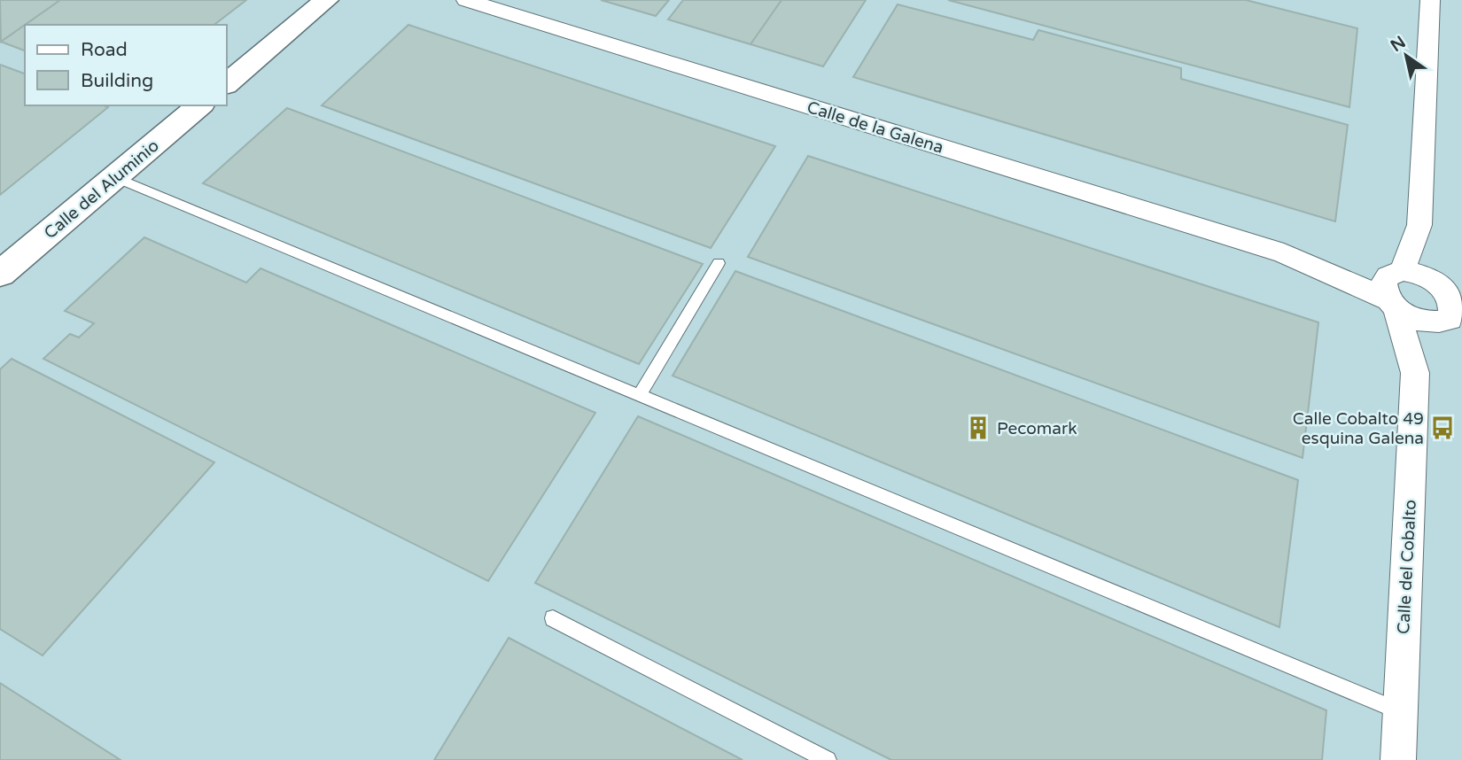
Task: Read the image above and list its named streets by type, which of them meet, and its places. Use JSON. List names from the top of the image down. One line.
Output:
{"streets":{"street":["Calle de la Galena","Calle del Aluminio","Calle del Cobalto"]},"crossings":[["Calle de la Galena","Calle del Cobalto"]],"places":{"building":["Pecomark"],"bus stop":["Calle Cobalto 49 esquina Galena"]},"legend":["Road","Building"],"north":"top left"}
